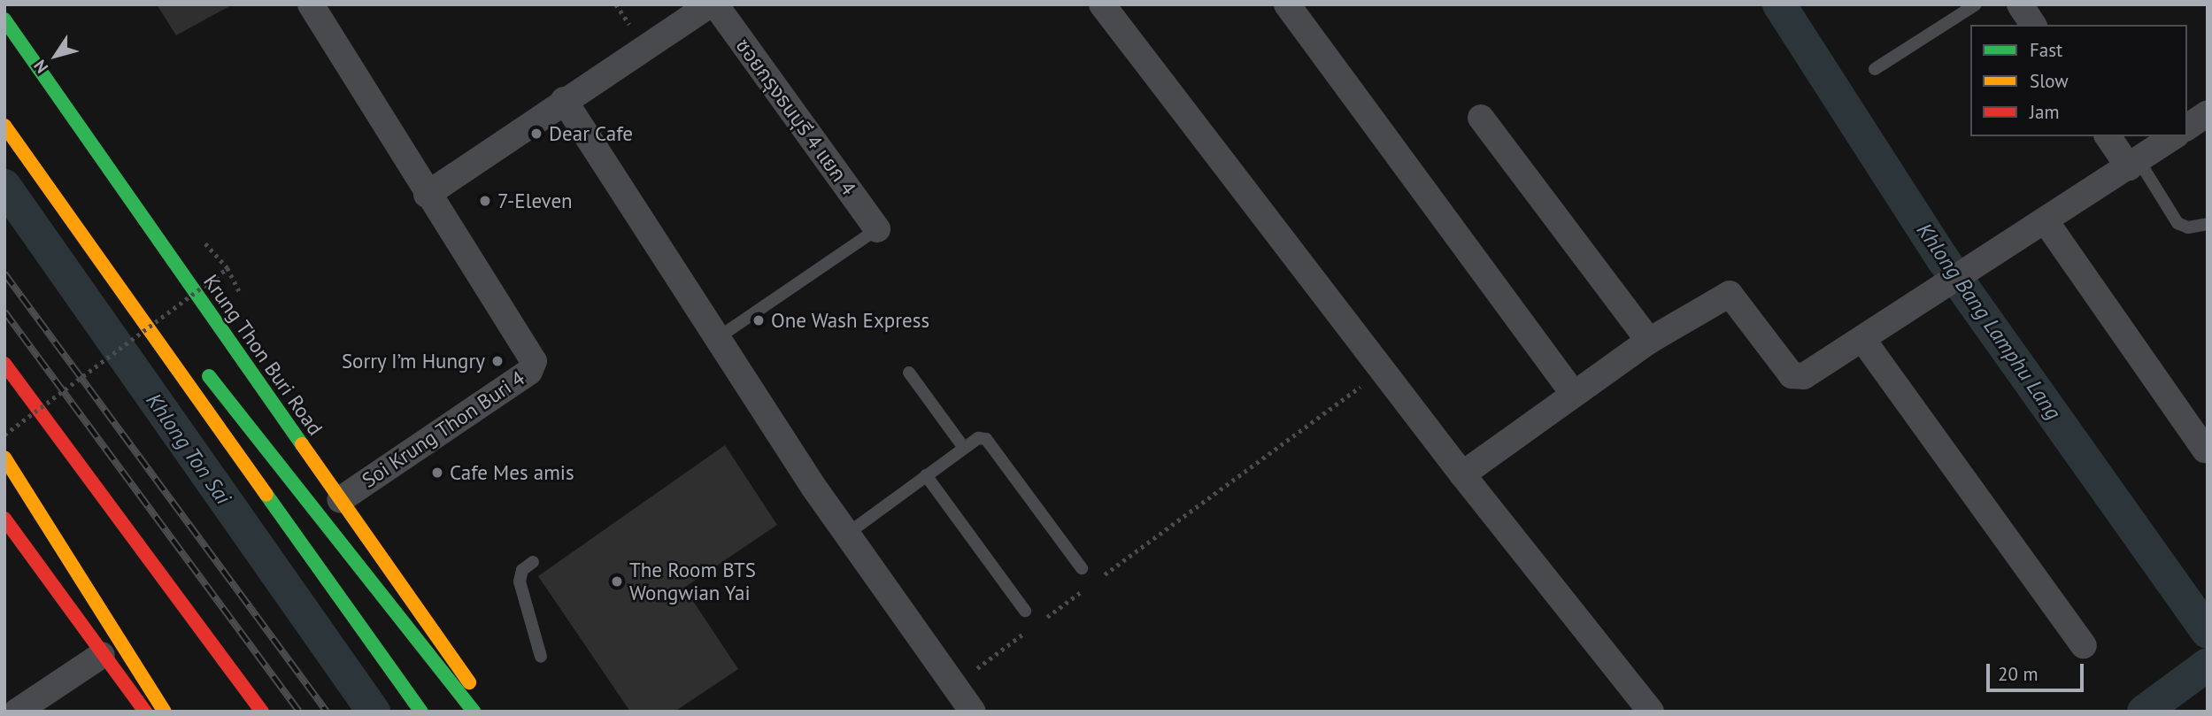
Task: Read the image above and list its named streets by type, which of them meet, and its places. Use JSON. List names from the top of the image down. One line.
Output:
{"streets":{"main road":["Krung Thon Buri Road"],"street":["ซอยกรุงธนบุรี 4 แยก 4","Soi Krung Thon Buri 4"]},"crossings":[["Krung Thon Buri Road","Soi Krung Thon Buri 4"]],"water":["Khlong Bang Lamphu Lang","Khlong Ton Sai"],"places":["Dear Cafe","7-Eleven","One Wash Express","Sorry I’m Hungry","Cafe Mes amis","The Room BTS Wongwian Yai"],"legend":["Fast","Slow","Jam"],"scale_bar":"20 m","north":"bottom left"}
